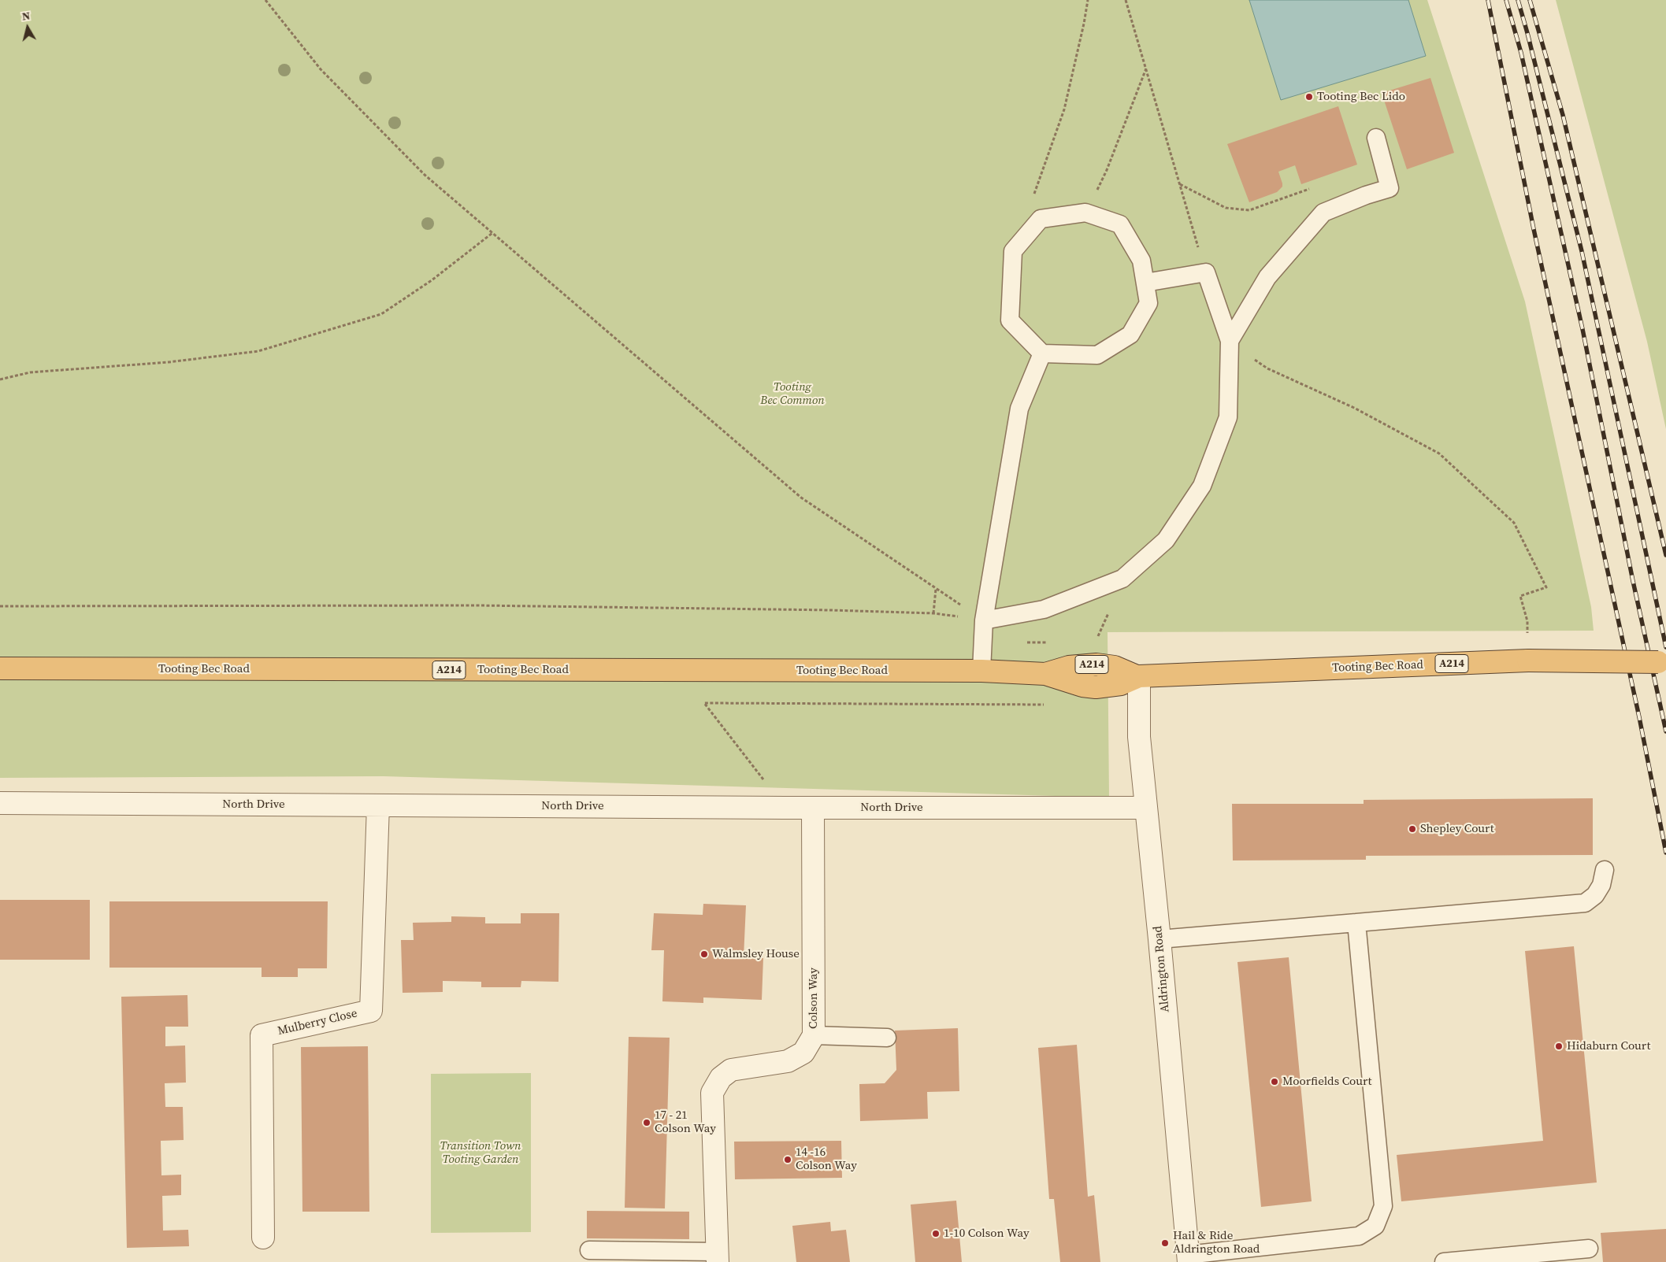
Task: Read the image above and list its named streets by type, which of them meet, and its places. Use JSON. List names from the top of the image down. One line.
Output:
{"streets":{"highway":["A214","Tooting Bec Road"],"street":["North Drive","Aldrington Road","Colson Way","Mulberry Close"]},"crossings":[["Tooting Bec Road","Aldrington Road"],["North Drive","Aldrington Road"],["North Drive","Colson Way"],["North Drive","Mulberry Close"]],"parks":["Tooting Bec Common","Transition Town Tooting Garden"],"places":["Tooting Bec Lido","Shepley Court","Walmsley House","Hidaburn Court","Moorfields Court","17 - 21 Colson Way","14 -16 Colson Way","1-10 Colson Way","Hail & Ride Aldrington Road"],"north":"top"}
